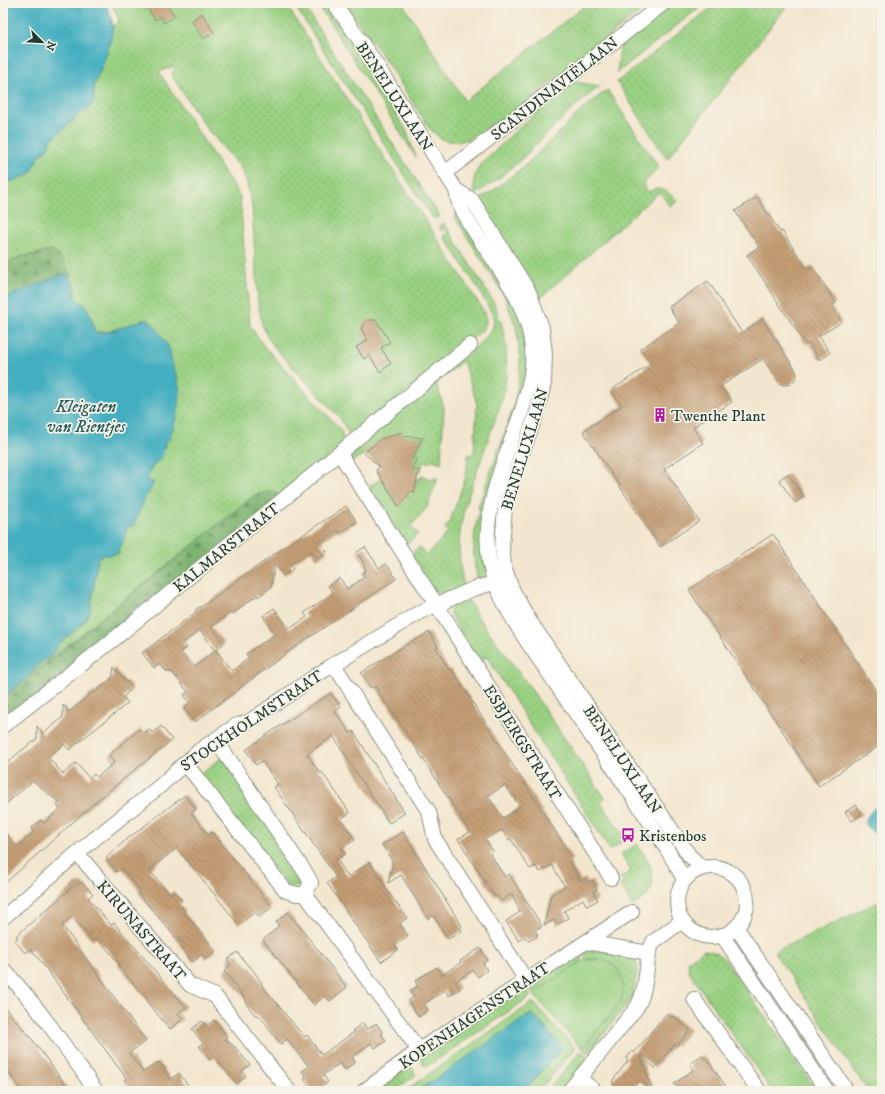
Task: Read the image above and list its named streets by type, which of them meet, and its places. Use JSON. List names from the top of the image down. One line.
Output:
{"streets":{"street":["SCANDINAVIËLAAN","BENELUXLAAN","KALMARSTRAAT","STOCKHOLMSTRAAT","ESBJERGSTRAAT","KIRUNASTRAAT","KOPENHAGENSTRAAT"]},"crossings":[["SCANDINAVIËLAAN","BENELUXLAAN"],["BENELUXLAAN","STOCKHOLMSTRAAT"],["STOCKHOLMSTRAAT","ESBJERGSTRAAT"],["STOCKHOLMSTRAAT","KIRUNASTRAAT"]],"water":["Kleigaten van Rientjes"],"places":{"building":["Twenthe Plant"],"bus stop":["Kristenbos"]},"north":"bottom right"}
